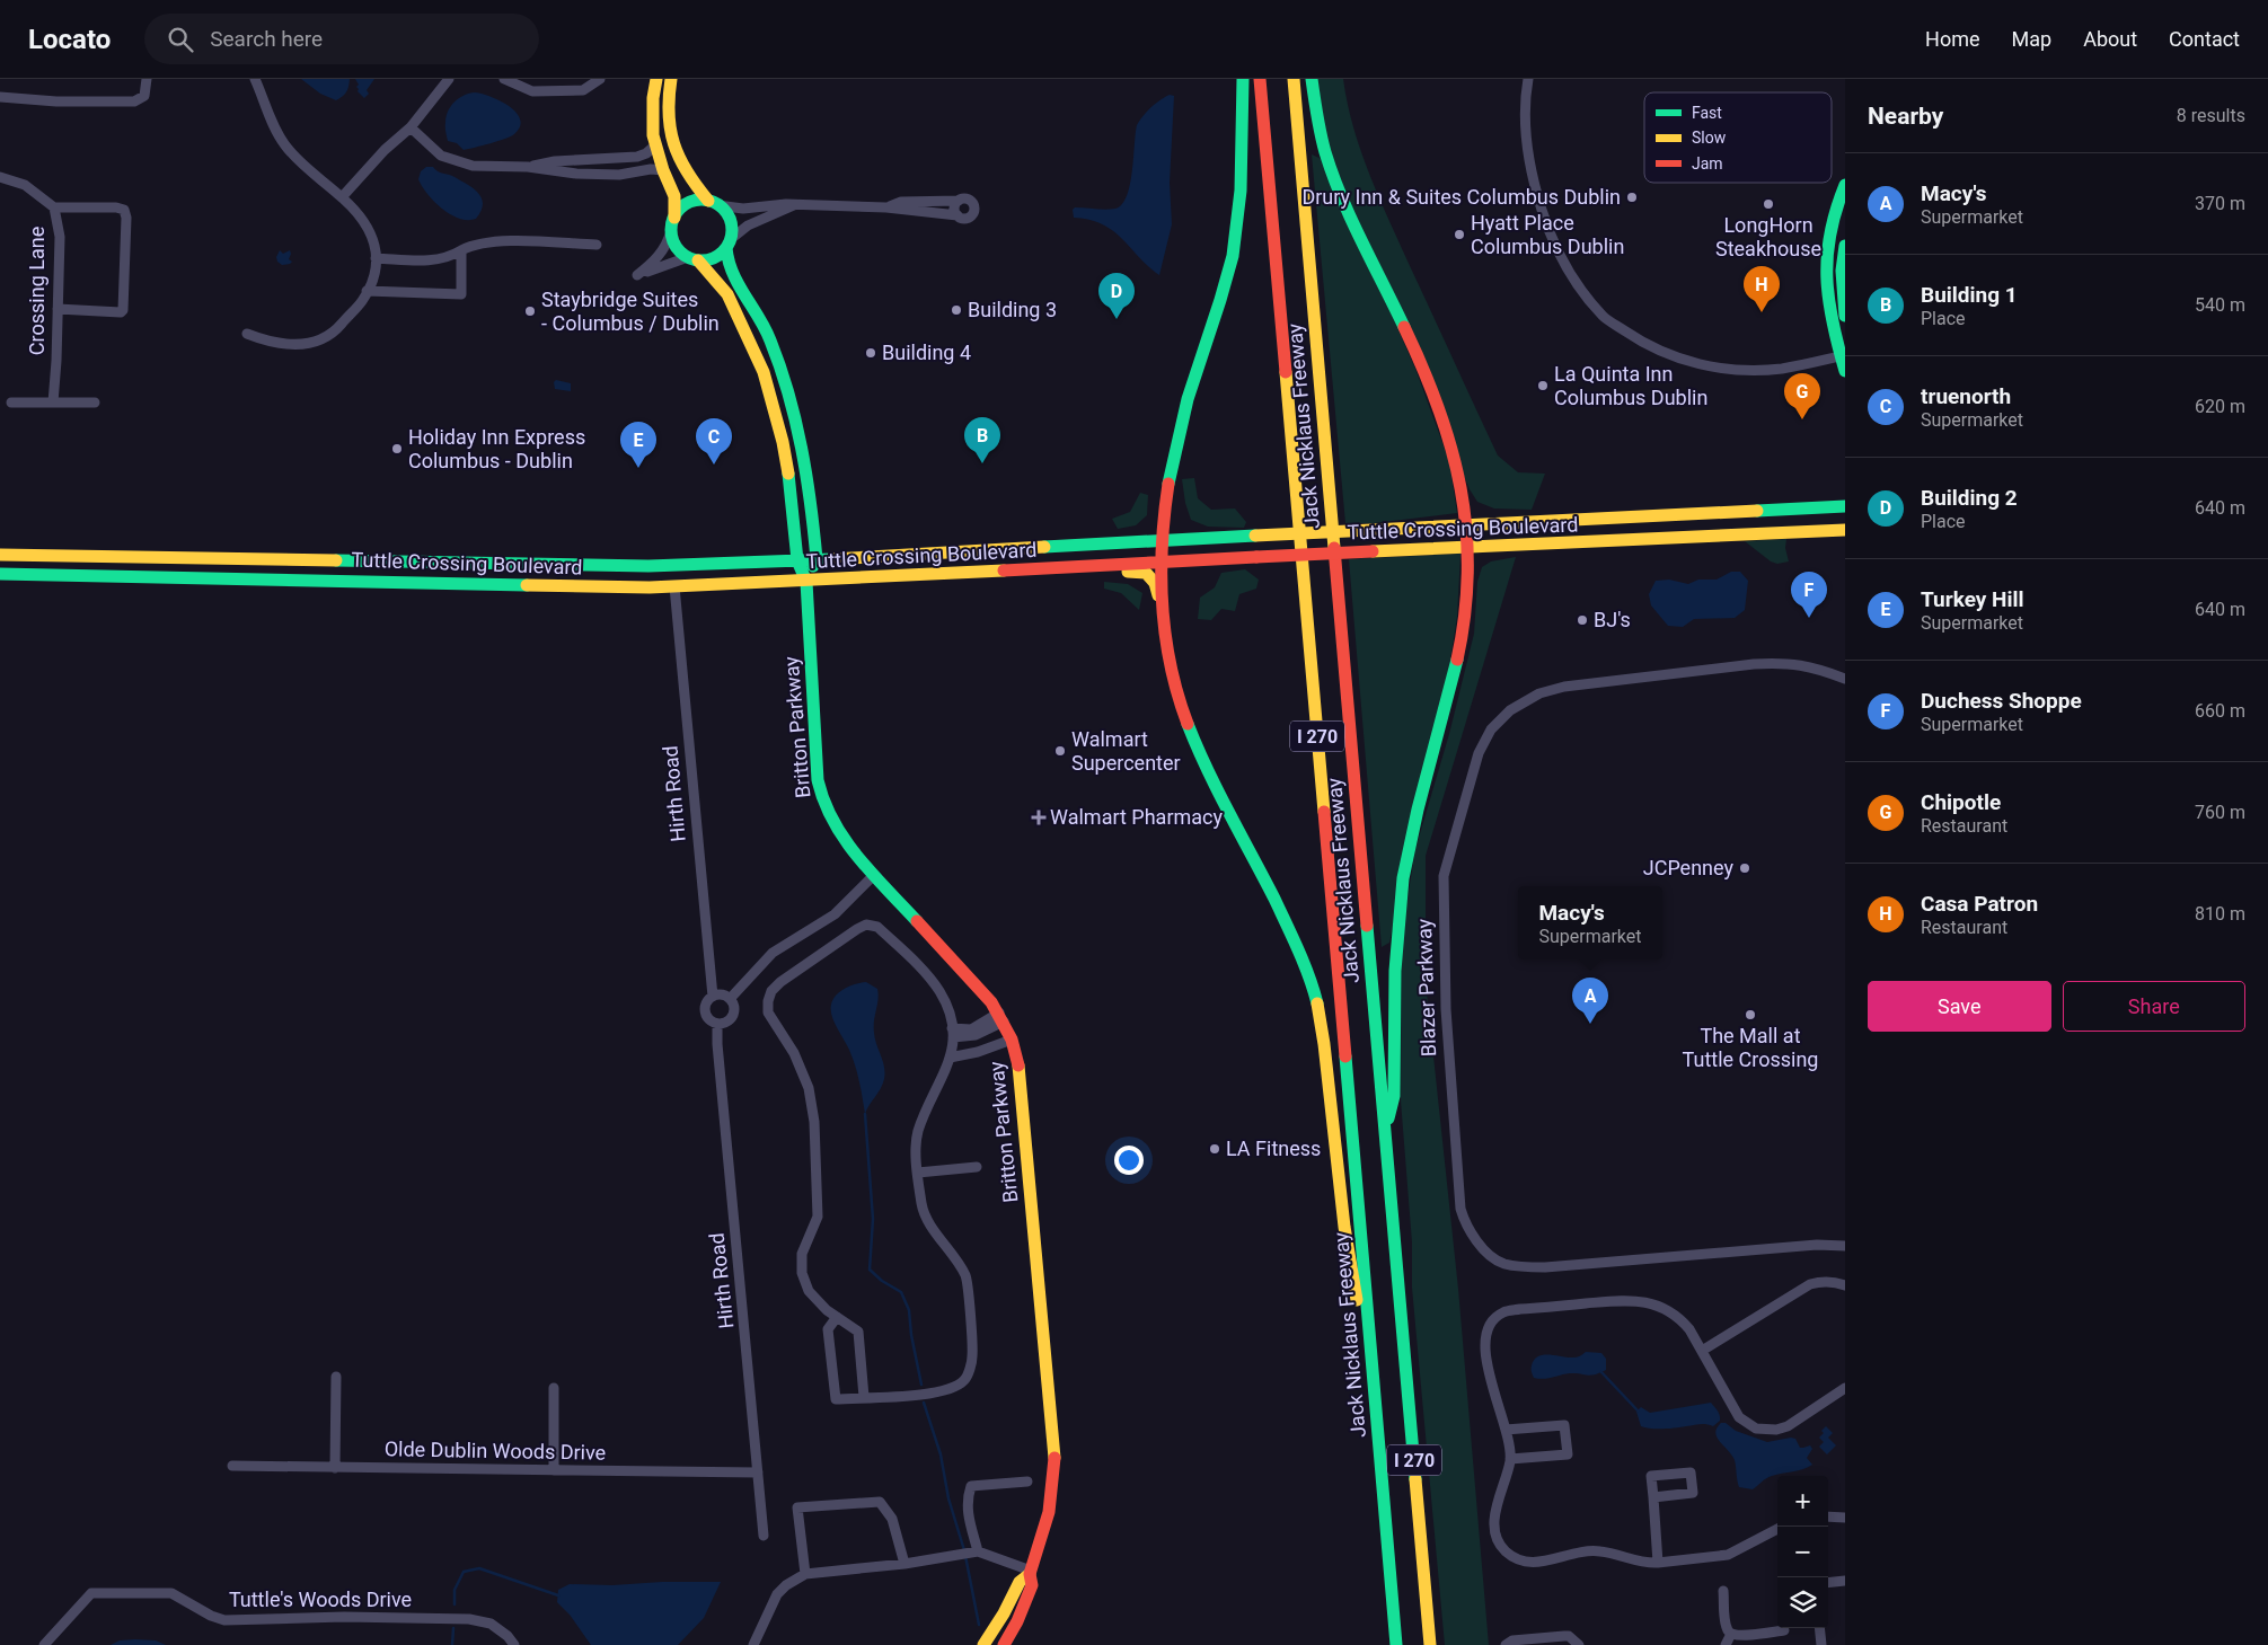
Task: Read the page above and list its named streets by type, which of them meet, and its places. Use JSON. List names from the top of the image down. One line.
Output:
{"streets":{"main road":["Jack Nicklaus Freeway","Tuttle Crossing Boulevard","Britton Parkway","I 270"],"street":["Crossing Lane","Hirth Road","Blazer Parkway","Olde Dublin Woods Drive","Tuttle's Woods Drive"]},"crossings":[["Tuttle Crossing Boulevard","Britton Parkway"],["Tuttle Crossing Boulevard","Hirth Road"],["Hirth Road","Olde Dublin Woods Drive"]],"places":{"other":["Drury Inn & Suites Columbus Dublin","LongHorn Steakhouse","Hyatt Place Columbus Dublin","Building 3","Staybridge Suites - Columbus / Dublin","Building 4","La Quinta Inn Columbus Dublin","Holiday Inn Express Columbus - Dublin","BJ's","Walmart Supercenter","JCPenney","The Mall at Tuttle Crossing","LA Fitness"],"health":["Walmart Pharmacy"]},"legend":["Fast","Slow","Jam"],"page":{"header":"Locato","search":"Search here","nav":["Home","Map","About","Contact"],"heading":["Nearby","8 results"],"list":[{"mark":"A","name":"Macy's","note":"Supermarket","value":"370 m"},{"mark":"B","name":"Building 1","note":"Place","value":"540 m"},{"mark":"C","name":"truenorth","note":"Supermarket","value":"620 m"},{"mark":"D","name":"Building 2","note":"Place","value":"640 m"},{"mark":"E","name":"Turkey Hill","note":"Supermarket","value":"640 m"},{"mark":"F","name":"Duchess Shoppe","note":"Supermarket","value":"660 m"},{"mark":"G","name":"Chipotle","note":"Restaurant","value":"760 m"},{"mark":"H","name":"Casa Patron","note":"Restaurant","value":"810 m"}],"pins":["H","D","G","B","C","E","F","A"],"popup":["Macy's","Supermarket"],"buttons":["Save","Share"],"map_buttons":["+","−"]}}
